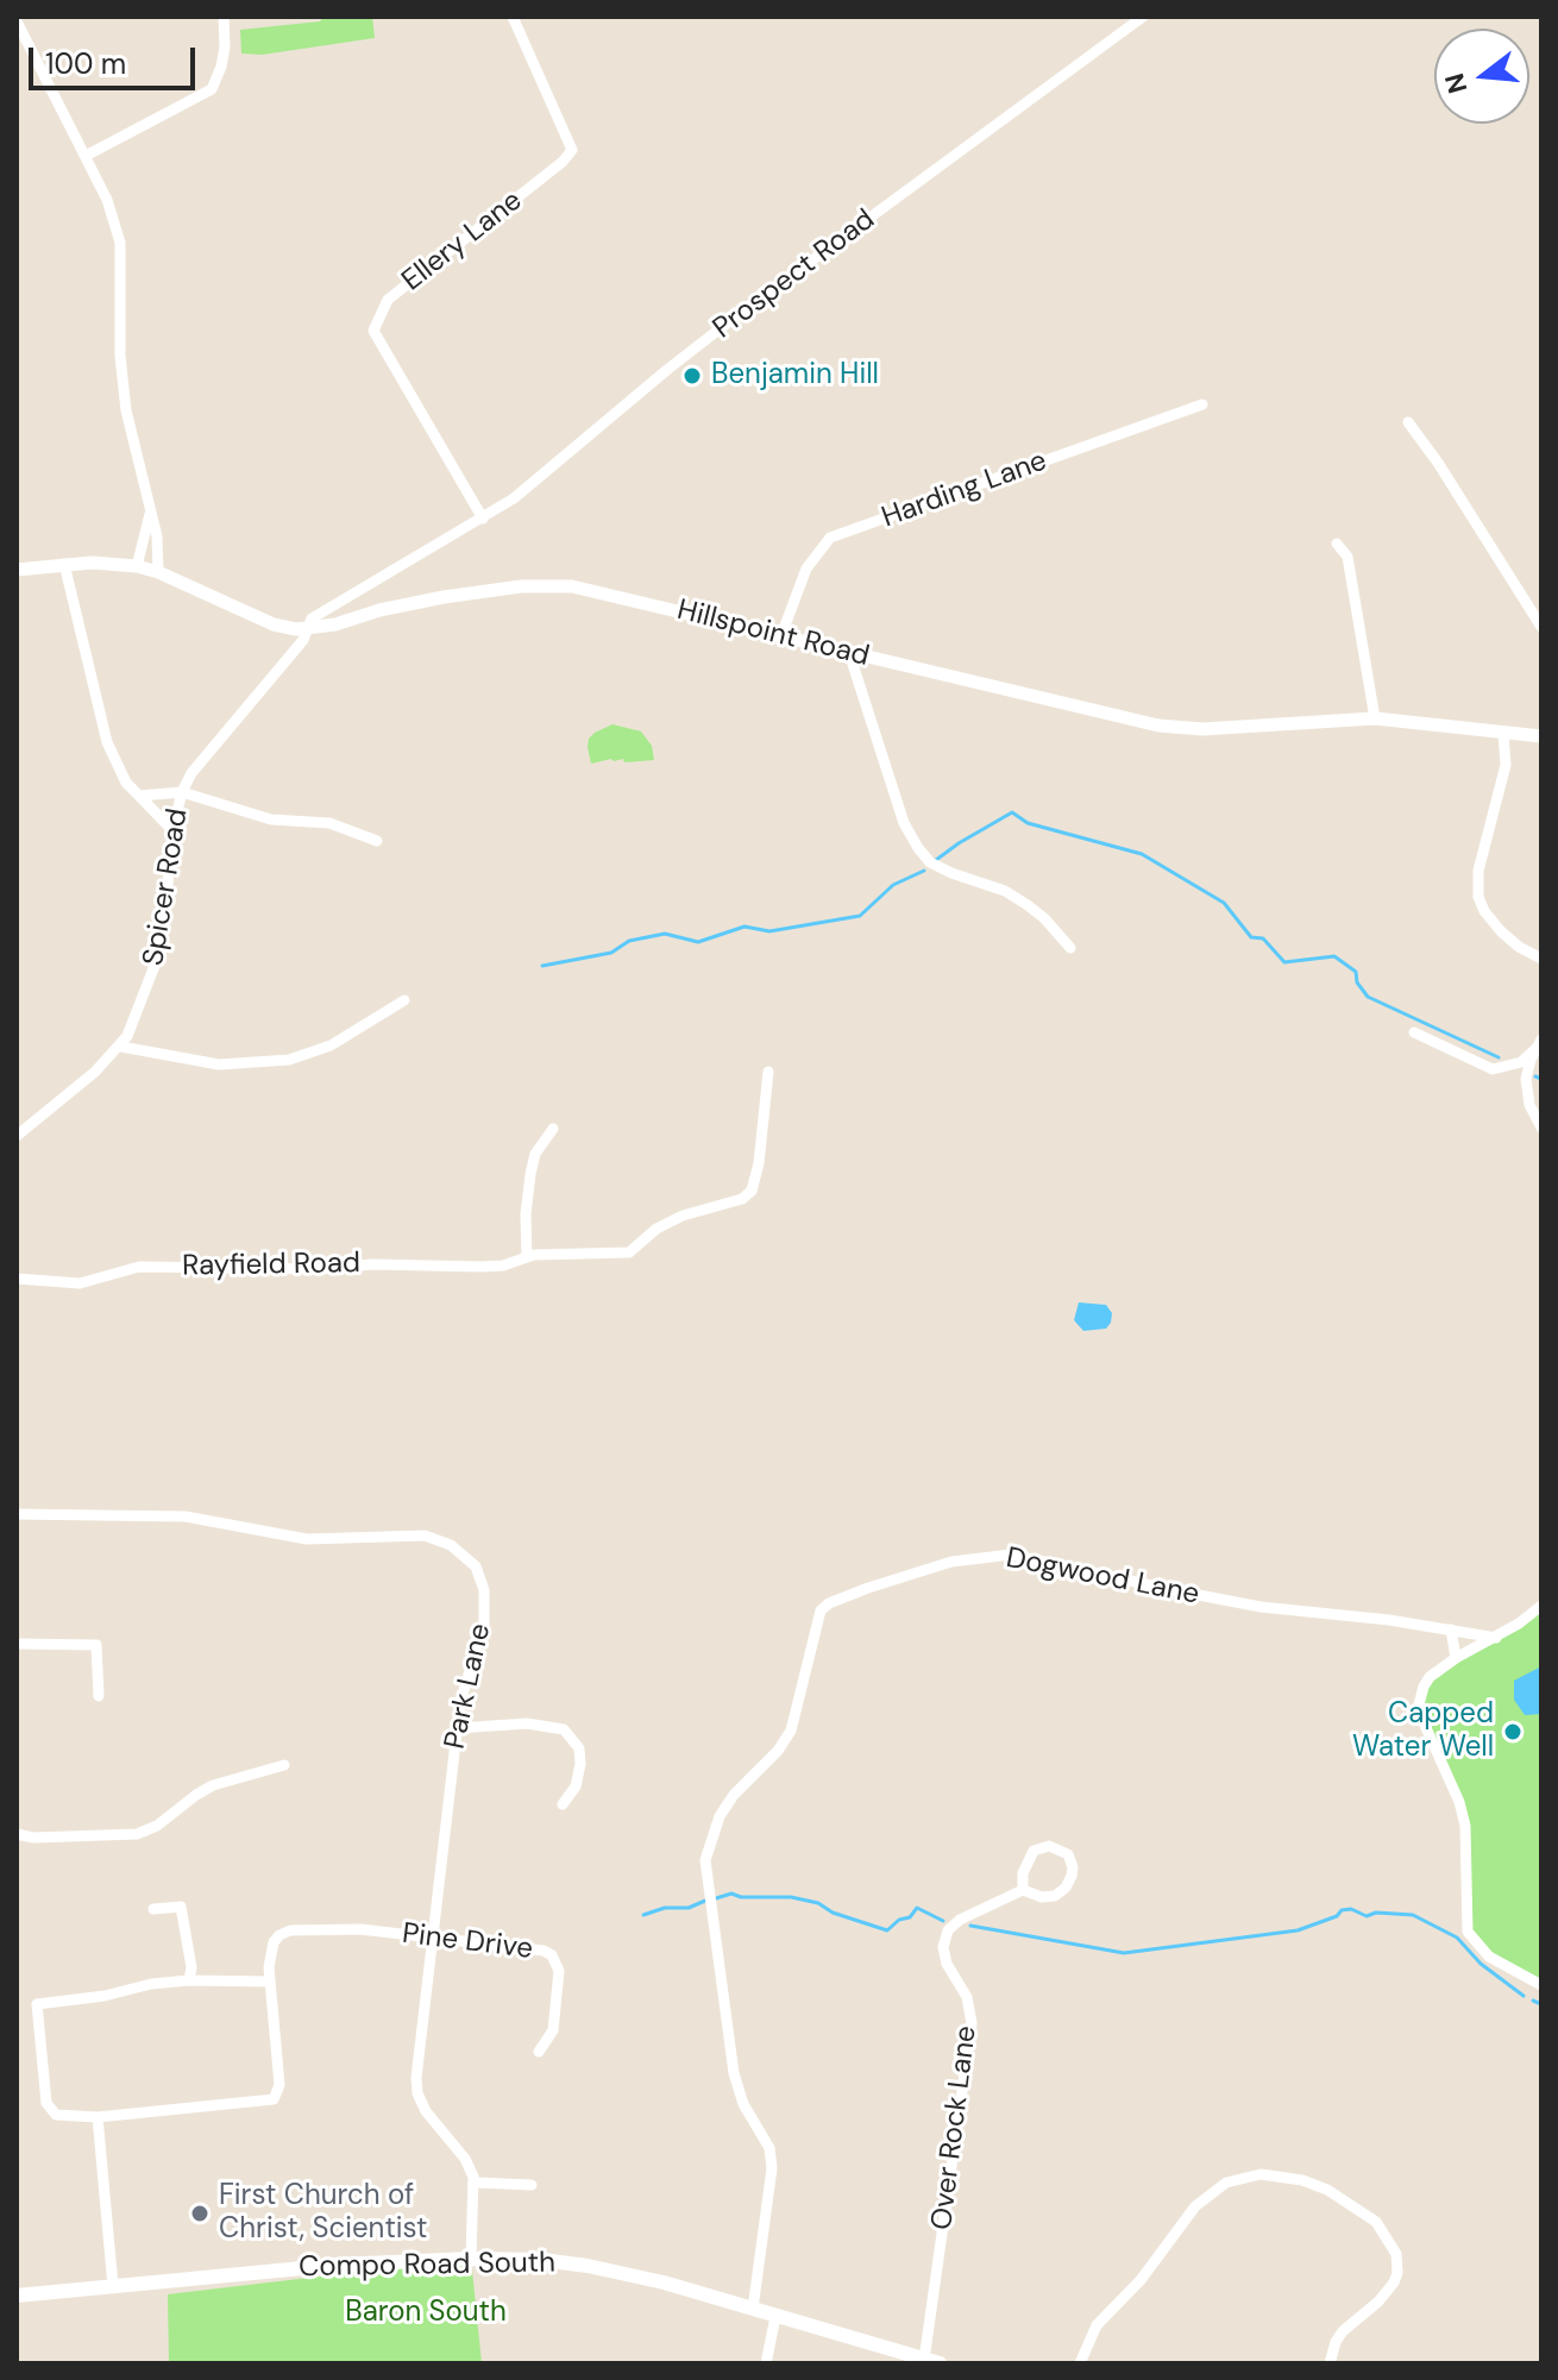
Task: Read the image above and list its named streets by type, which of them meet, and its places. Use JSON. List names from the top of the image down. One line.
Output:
{"streets":{"main road":["Compo Road South"],"street":["Ellery Lane","Prospect Road","Harding Lane","Hillspoint Road","Spicer Road","Rayfield Road","Dogwood Lane","Park Lane","Pine Drive","Over Rock Lane"]},"crossings":[["Ellery Lane","Prospect Road"],["Prospect Road","Hillspoint Road"],["Prospect Road","Spicer Road"],["Harding Lane","Hillspoint Road"],["Hillspoint Road","Spicer Road"],["Dogwood Lane","Compo Road South"],["Park Lane","Pine Drive"],["Over Rock Lane","Compo Road South"]],"parks":["Baron South"],"places":["Benjamin Hill","Capped Water Well","First Church of Christ, Scientist"],"scale_bar":"100 m","north":"left"}
